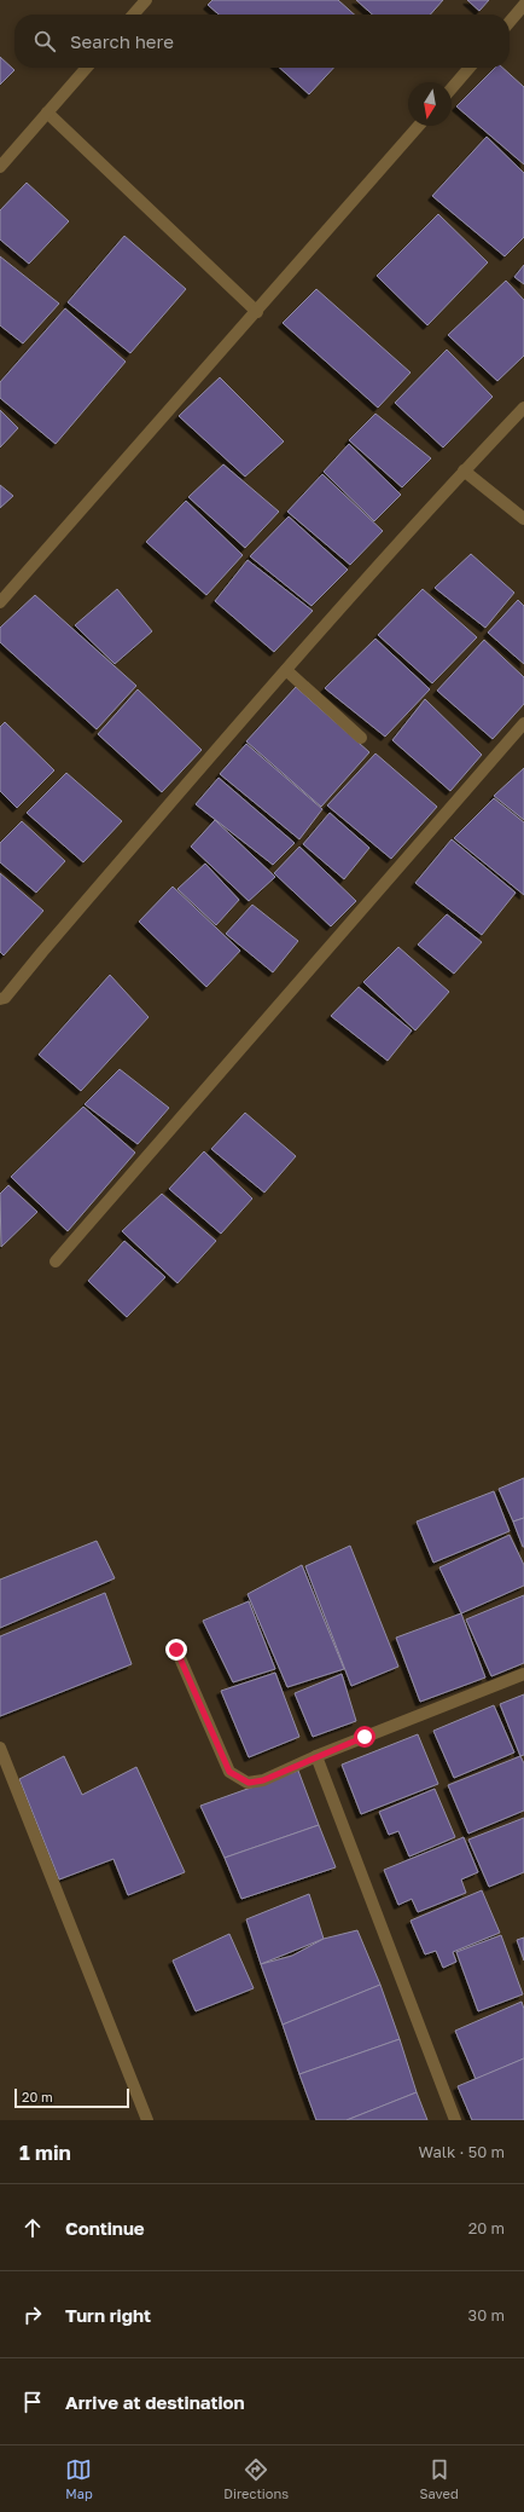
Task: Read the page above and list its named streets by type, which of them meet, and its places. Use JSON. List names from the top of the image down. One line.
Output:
{"scale_bar":"20 m","north":"bottom","page":{"search":"Search here","scale":"20 m","heading":["1 min","Walk · 50 m"],"list":[["Continue","20 m"],["Turn right","30 m"],"Arrive at destination"],"nav":["Map","Directions","Saved"]}}
